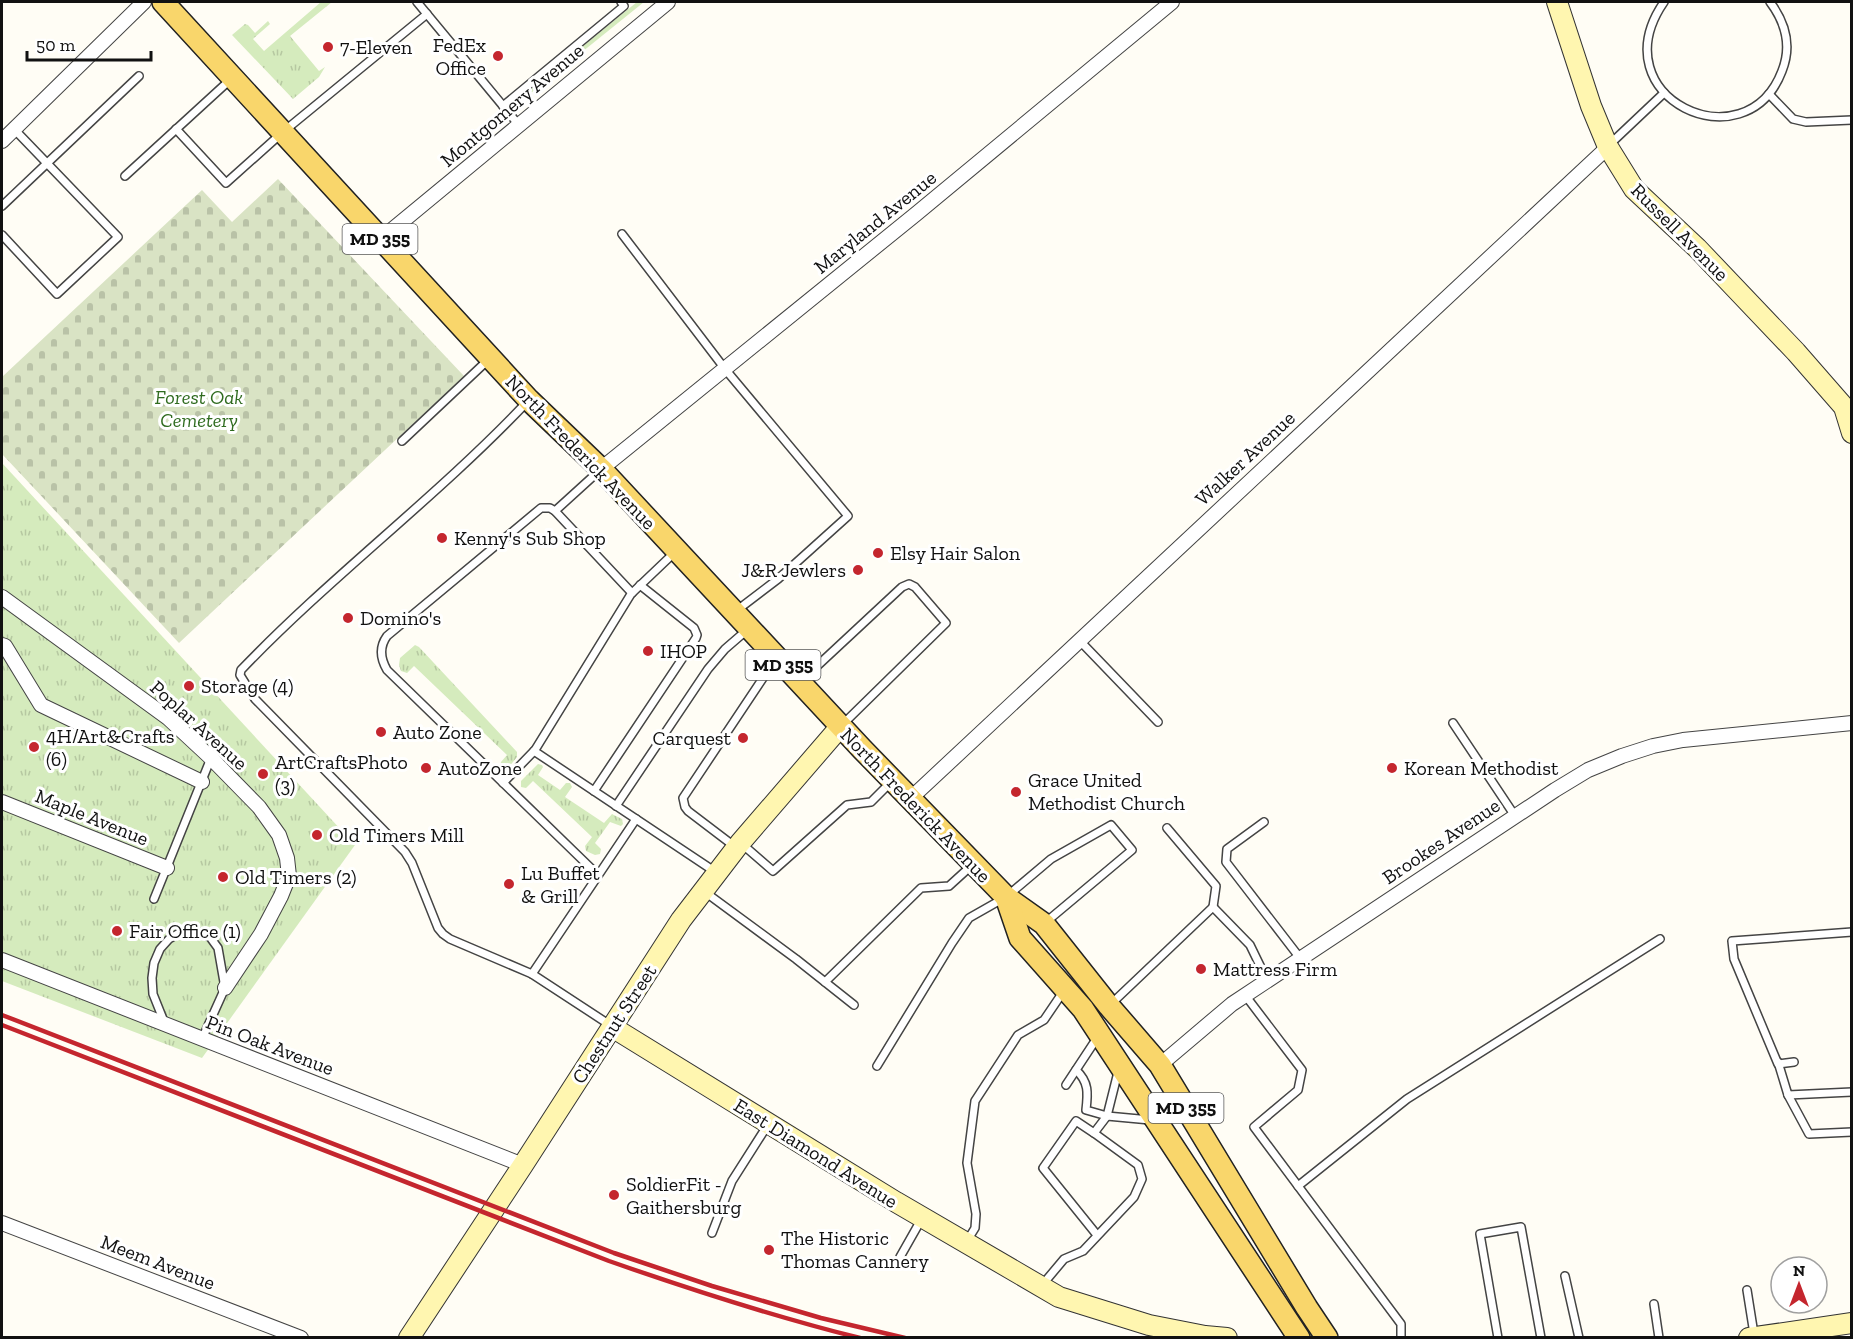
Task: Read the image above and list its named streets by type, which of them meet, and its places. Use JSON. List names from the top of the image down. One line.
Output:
{"streets":{"main road":["MD 355","North Frederick Avenue"],"street":["Montgomery Avenue","Maryland Avenue","Russell Avenue","Walker Avenue","Poplar Avenue","Maple Avenue","Brookes Avenue","Chestnut Street","Pin Oak Avenue","East Diamond Avenue","Meem Avenue"]},"crossings":[["Montgomery Avenue","North Frederick Avenue"],["Maryland Avenue","North Frederick Avenue"],["Russell Avenue","Walker Avenue"],["North Frederick Avenue","Walker Avenue"],["North Frederick Avenue","Brookes Avenue"],["North Frederick Avenue","Chestnut Street"],["Poplar Avenue","Pin Oak Avenue"],["Chestnut Street","Pin Oak Avenue"],["Chestnut Street","East Diamond Avenue"]],"parks":["Forest Oak Cemetery"],"places":["7-Eleven","FedEx Office","Kenny's Sub Shop","Elsy Hair Salon","J&R Jewlers","Domino's","IHOP","Storage (4)","Auto Zone","Carquest","4H/Art&Crafts (6)","AutoZone","Korean Methodist","ArtCraftsPhoto (3)","Grace United Methodist Church","Old Timers Mill","Old Timers (2)","Lu Buffet & Grill","Fair Office (1)","Mattress Firm","SoldierFit - Gaithersburg","The Historic Thomas Cannery"],"scale_bar":"50 m","north":"top"}
